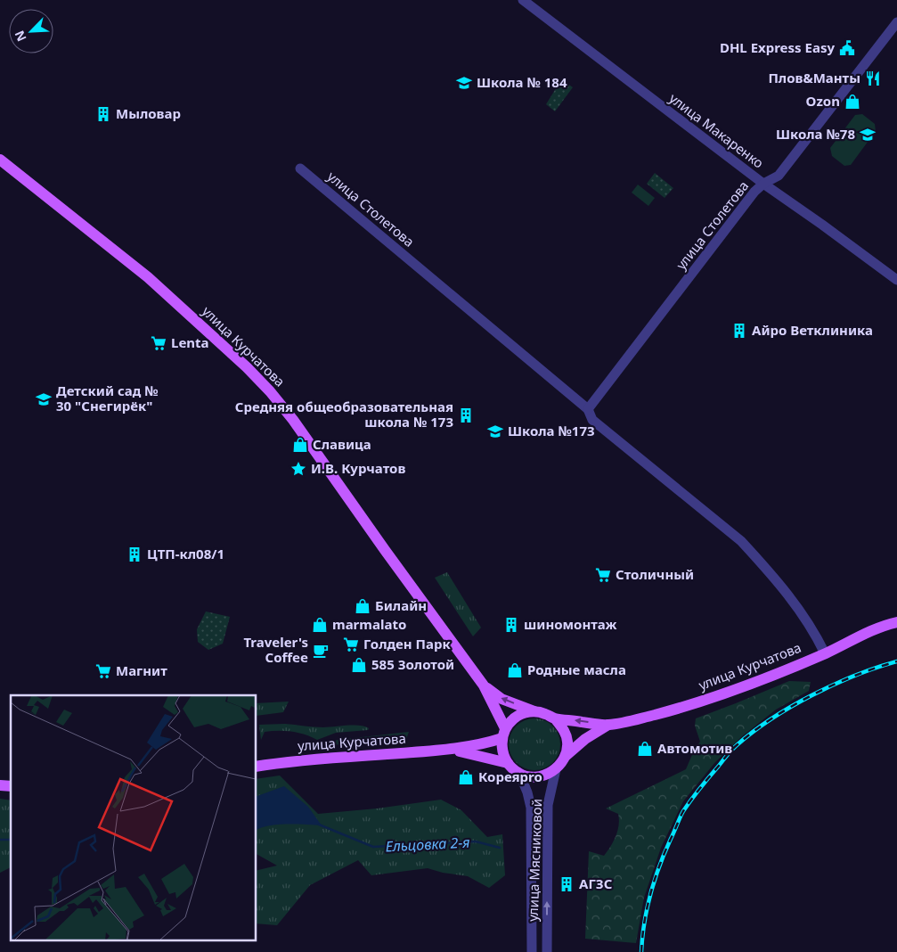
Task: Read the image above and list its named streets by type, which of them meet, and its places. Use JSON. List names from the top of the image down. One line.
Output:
{"streets":{"main road":["улица Курчатова"],"street":["улица Макаренко","улица Столетова","улица Мясниковой"]},"crossings":[["улица Макаренко","улица Столетова"],["улица Столетова","улица Курчатова"],["улица Курчатова","улица Мясниковой"]],"water":["Ельцовка 2-я"],"places":{"public building":["DHL Express Easy"],"restaurant":["Плов&Манты"],"school or university":["Школа № 184","Школа №78","Детский сад № 30 \"Снегирёк\"","Школа №173"],"shop":["Ozon","Славица","Билайн","marmalato","585 Золотой","Родные масла","Автомотив","Кореяpro"],"building":["Мыловар","Айро Ветклиника","Средняя общеобразовательная школа № 173","ЦТП-кл08/1","шиномонтаж","АГЗС"],"supermarket":["Lenta","Столичный","Голден Парк","Магнит"],"place":["И.В. Курчатов"],"cafe":["Traveler's Coffee"]},"north":"bottom left"}
